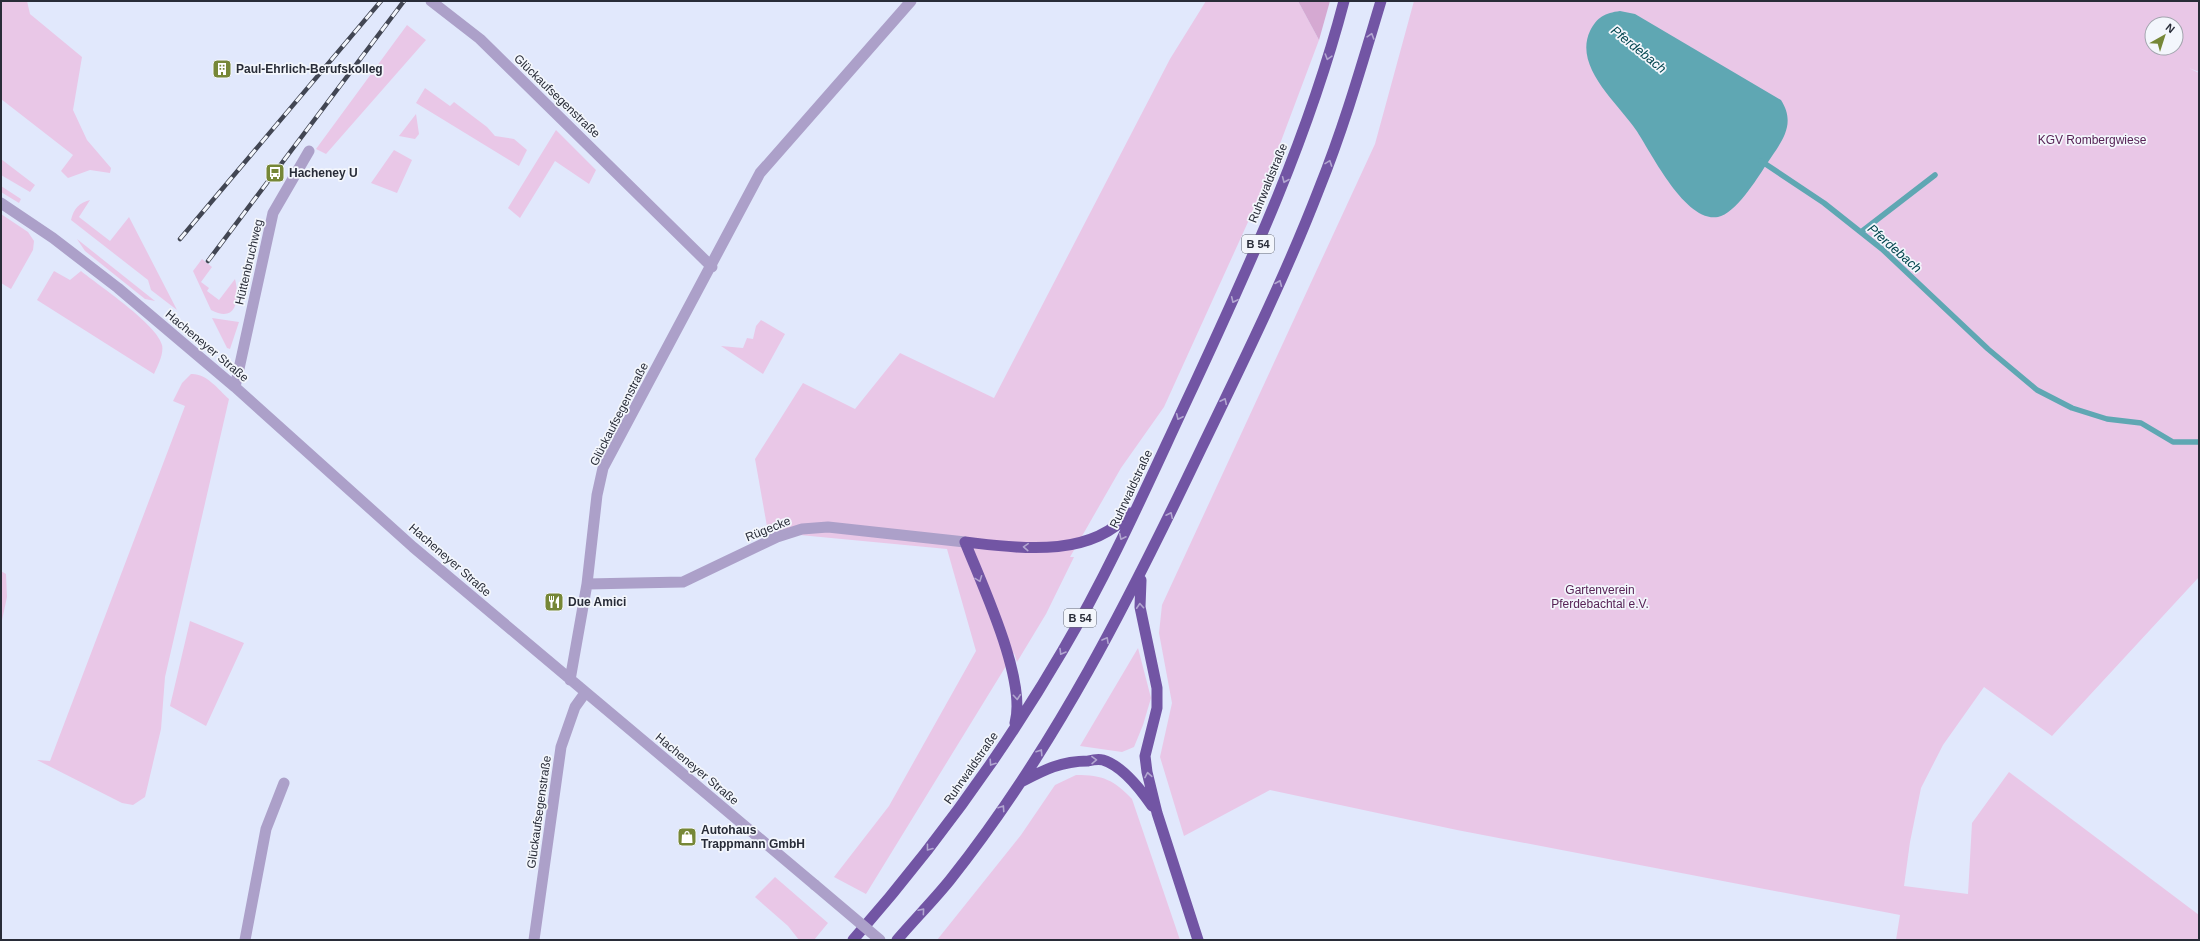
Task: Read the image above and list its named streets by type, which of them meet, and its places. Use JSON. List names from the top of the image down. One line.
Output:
{"streets":{"highway":["Ruhrwaldstraße","B 54"],"street":["Glückaufsegenstraße","Hüttenbruchweg","Hacheneyer Straße","Rügecke"]},"crossings":[["Glückaufsegenstraße","Hacheneyer Straße"],["Glückaufsegenstraße","Rügecke"],["Hüttenbruchweg","Hacheneyer Straße"]],"water":["Pferdebach"],"parks":["KGV Rombergwiese","Gartenverein Pferdebachtal e.V."],"places":{"building":["Paul-Ehrlich-Berufskolleg"],"bus stop":["Hacheney U"],"restaurant":["Due Amici"],"shop":["Autohaus Trappmann GmbH"]},"north":"top right"}
